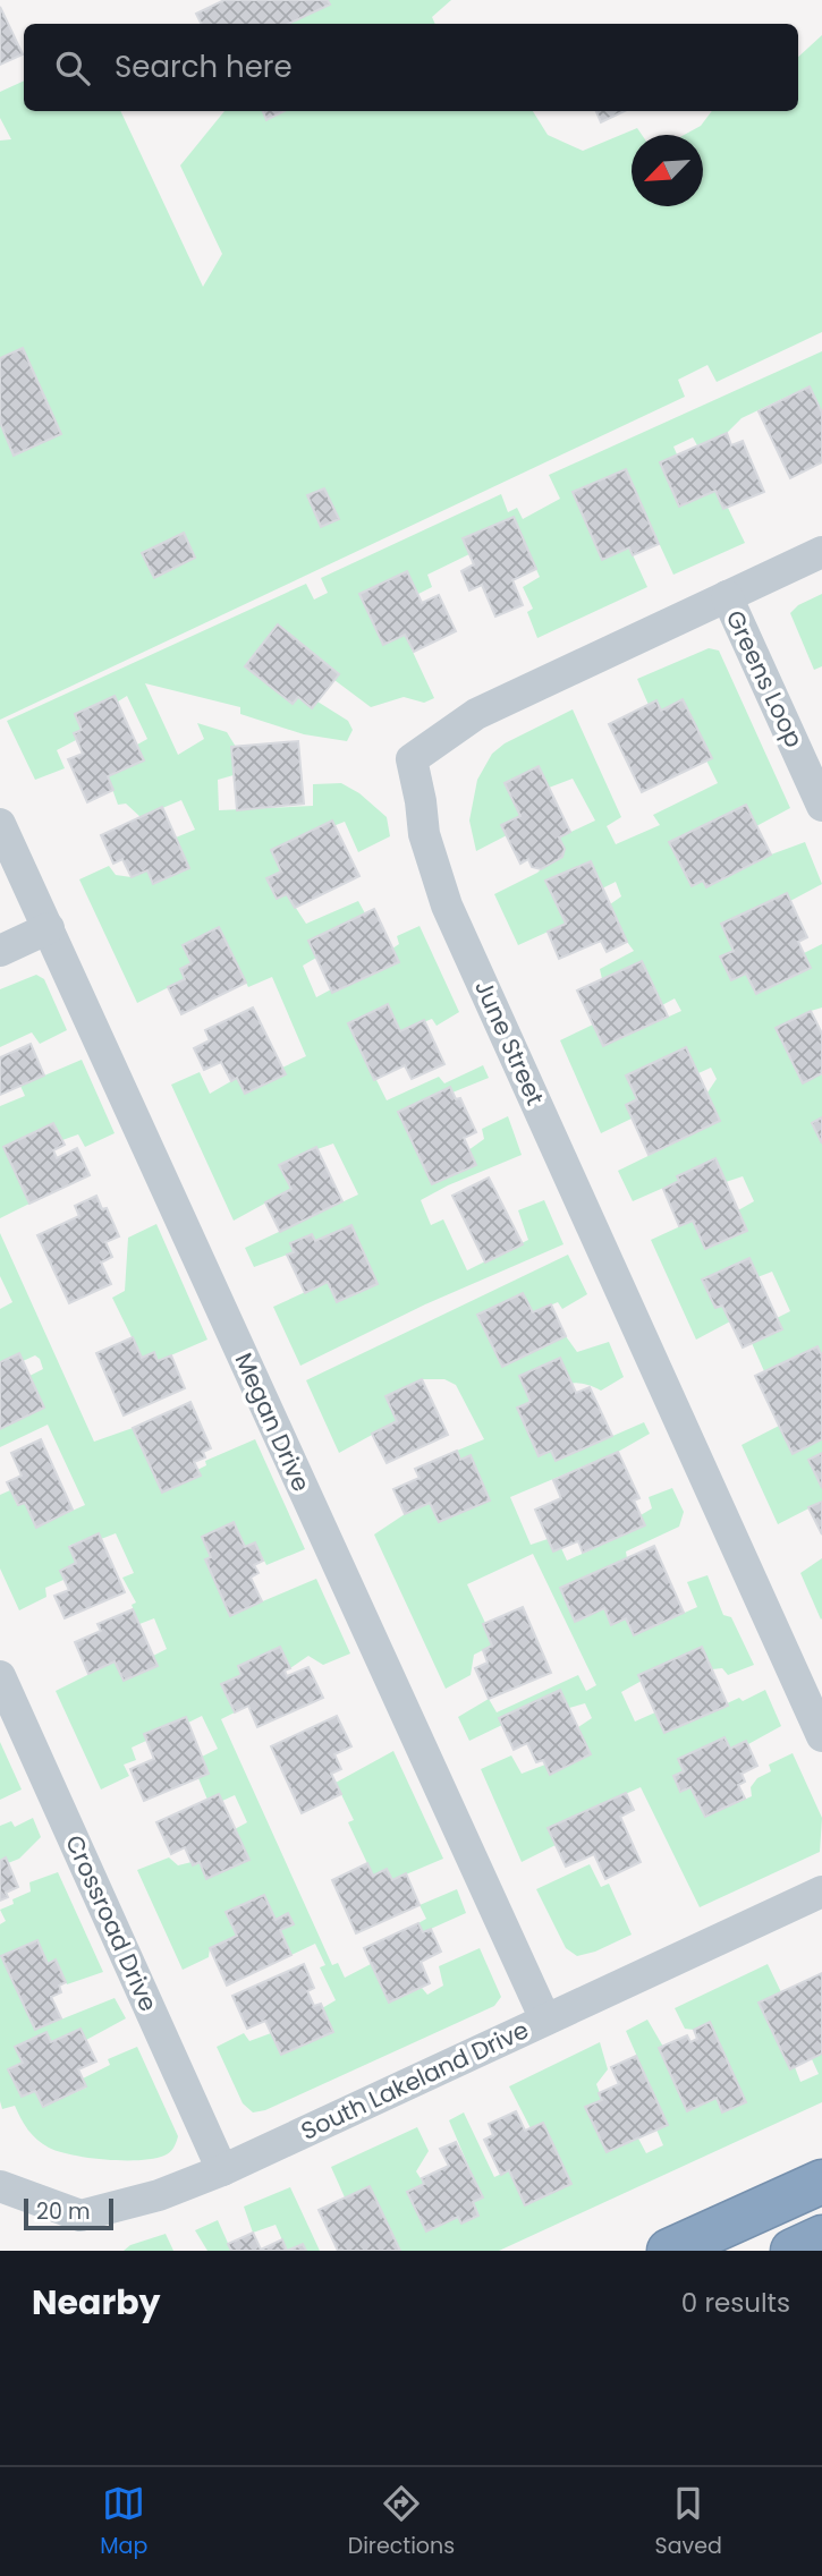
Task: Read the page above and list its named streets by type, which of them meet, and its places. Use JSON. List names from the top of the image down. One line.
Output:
{"streets":{"street":["Greens Loop","June Street","Megan Drive","Crossroad Drive","South Lakeland Drive"]},"crossings":[["Greens Loop","June Street"],["Megan Drive","South Lakeland Drive"],["Crossroad Drive","South Lakeland Drive"]],"scale_bar":"20 m","north":"bottom left","page":{"search":"Search here","scale":"20 m","heading":["Nearby","0 results"],"nav":["Map","Directions","Saved"]}}
